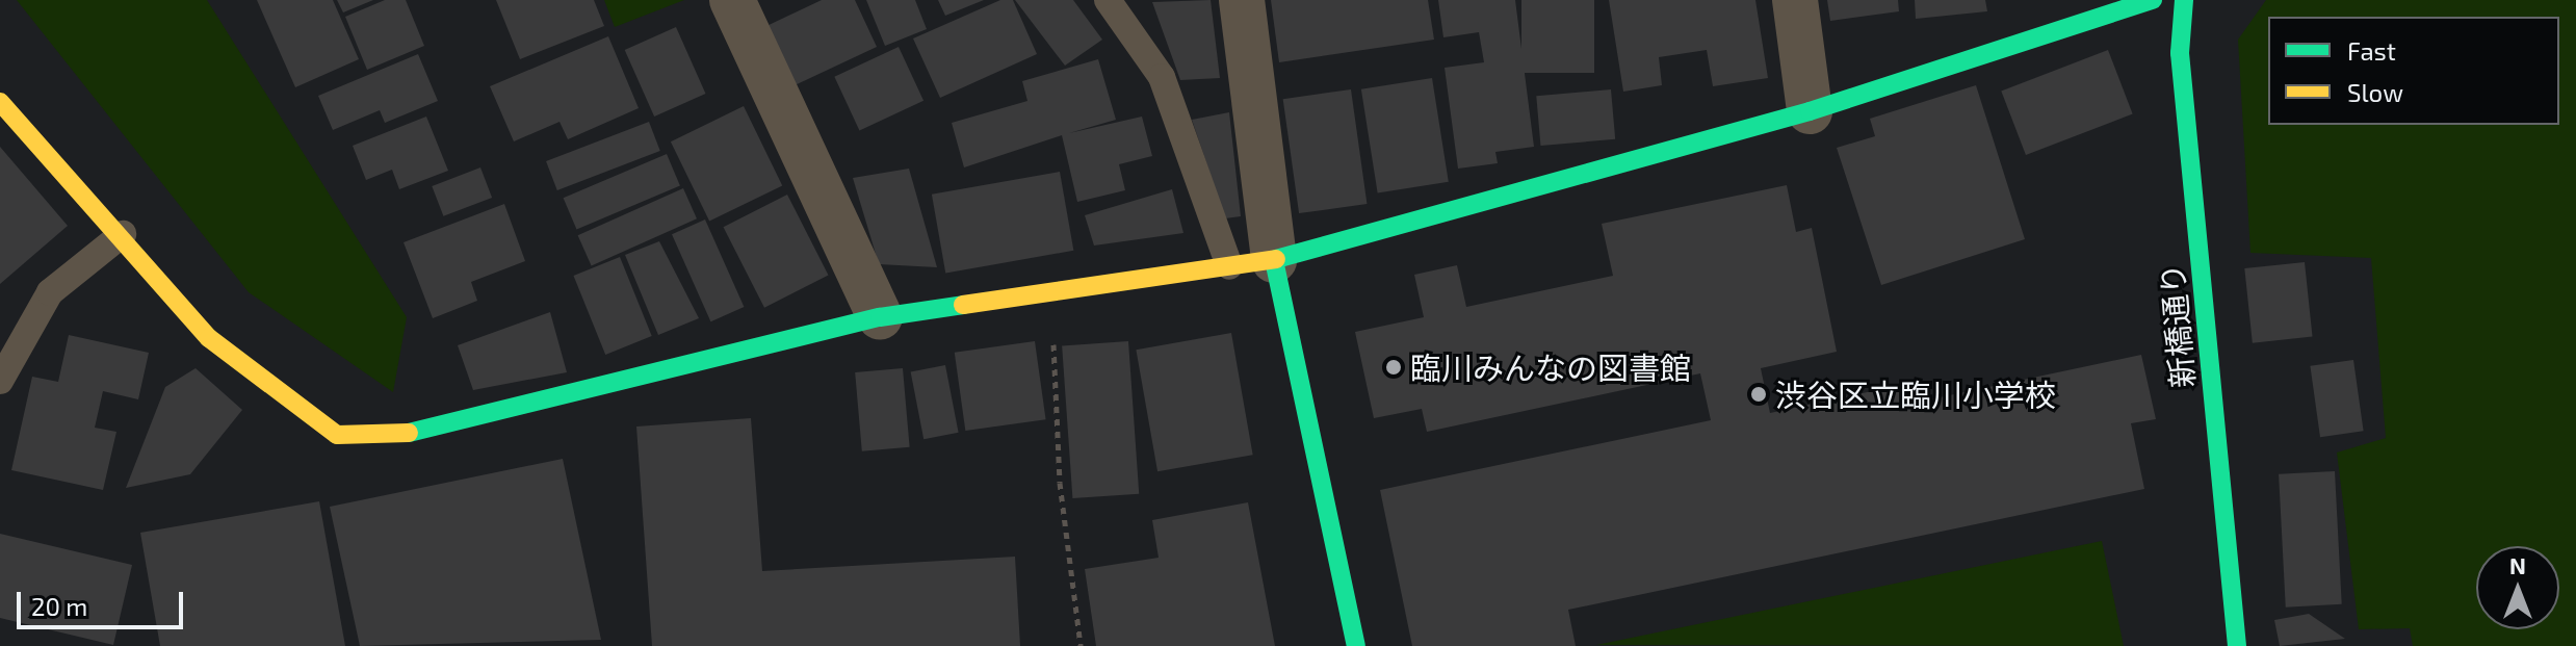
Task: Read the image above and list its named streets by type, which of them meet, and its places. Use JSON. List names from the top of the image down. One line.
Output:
{"streets":{"street":["新橋通り"]},"places":["臨川みんなの図書館","渋谷区立臨川小学校"],"legend":["Fast","Slow"],"scale_bar":"20 m","north":"top"}
